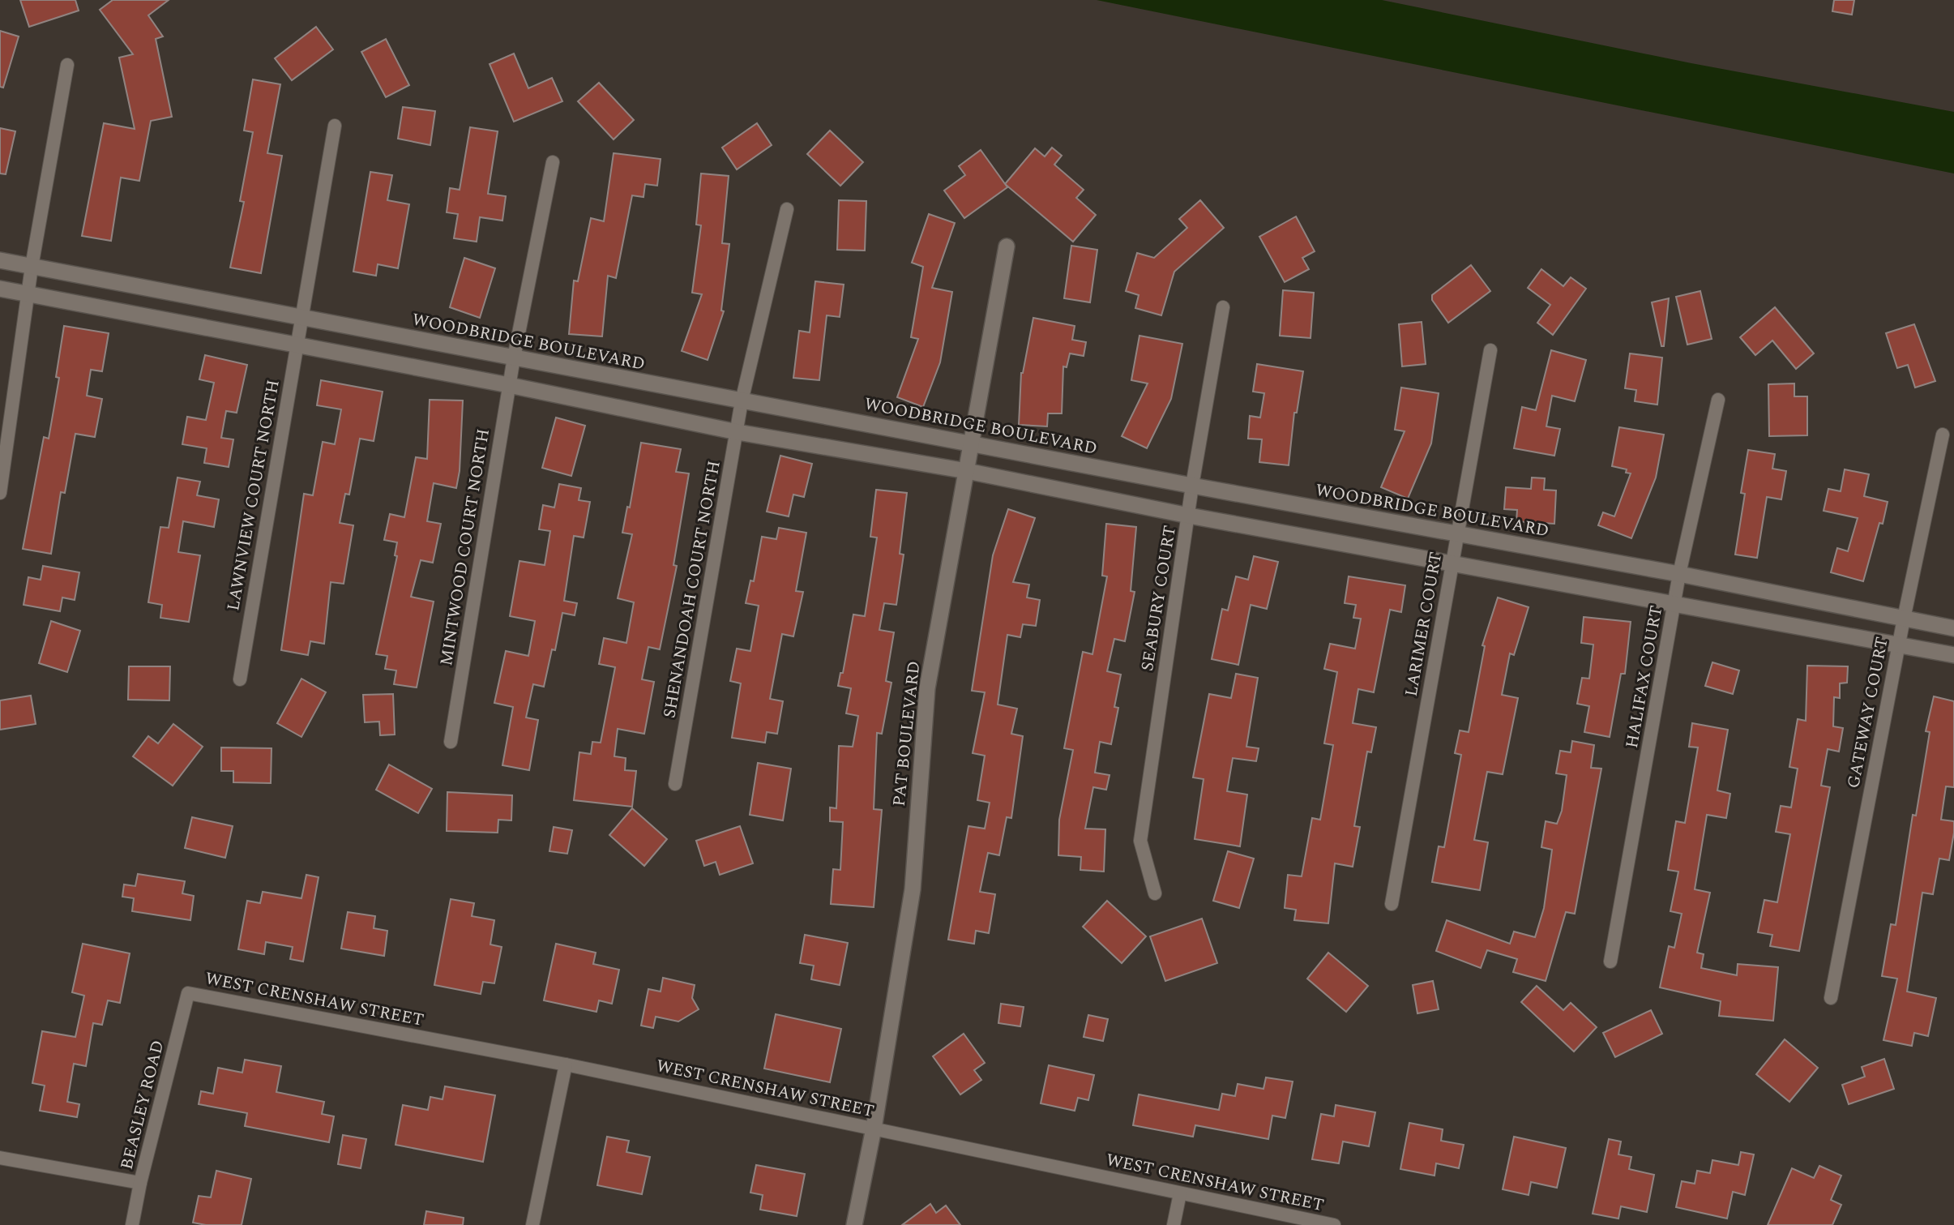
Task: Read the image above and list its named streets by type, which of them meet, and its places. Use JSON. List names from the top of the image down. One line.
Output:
{"streets":{"street":["WOODBRIDGE BOULEVARD","LAWNVIEW COURT NORTH","MINTWOOD COURT NORTH","SHENANDOAH COURT NORTH","SEABURY COURT","LARIMER COURT","HALIFAX COURT","GATEWAY COURT","PAT BOULEVARD","WEST CRENSHAW STREET","BEASLEY ROAD"]},"crossings":[["WOODBRIDGE BOULEVARD","LAWNVIEW COURT NORTH"],["WOODBRIDGE BOULEVARD","MINTWOOD COURT NORTH"],["WOODBRIDGE BOULEVARD","SHENANDOAH COURT NORTH"],["WOODBRIDGE BOULEVARD","SEABURY COURT"],["WOODBRIDGE BOULEVARD","LARIMER COURT"],["WOODBRIDGE BOULEVARD","HALIFAX COURT"],["WOODBRIDGE BOULEVARD","GATEWAY COURT"],["WOODBRIDGE BOULEVARD","PAT BOULEVARD"],["PAT BOULEVARD","WEST CRENSHAW STREET"],["WEST CRENSHAW STREET","BEASLEY ROAD"]]}
